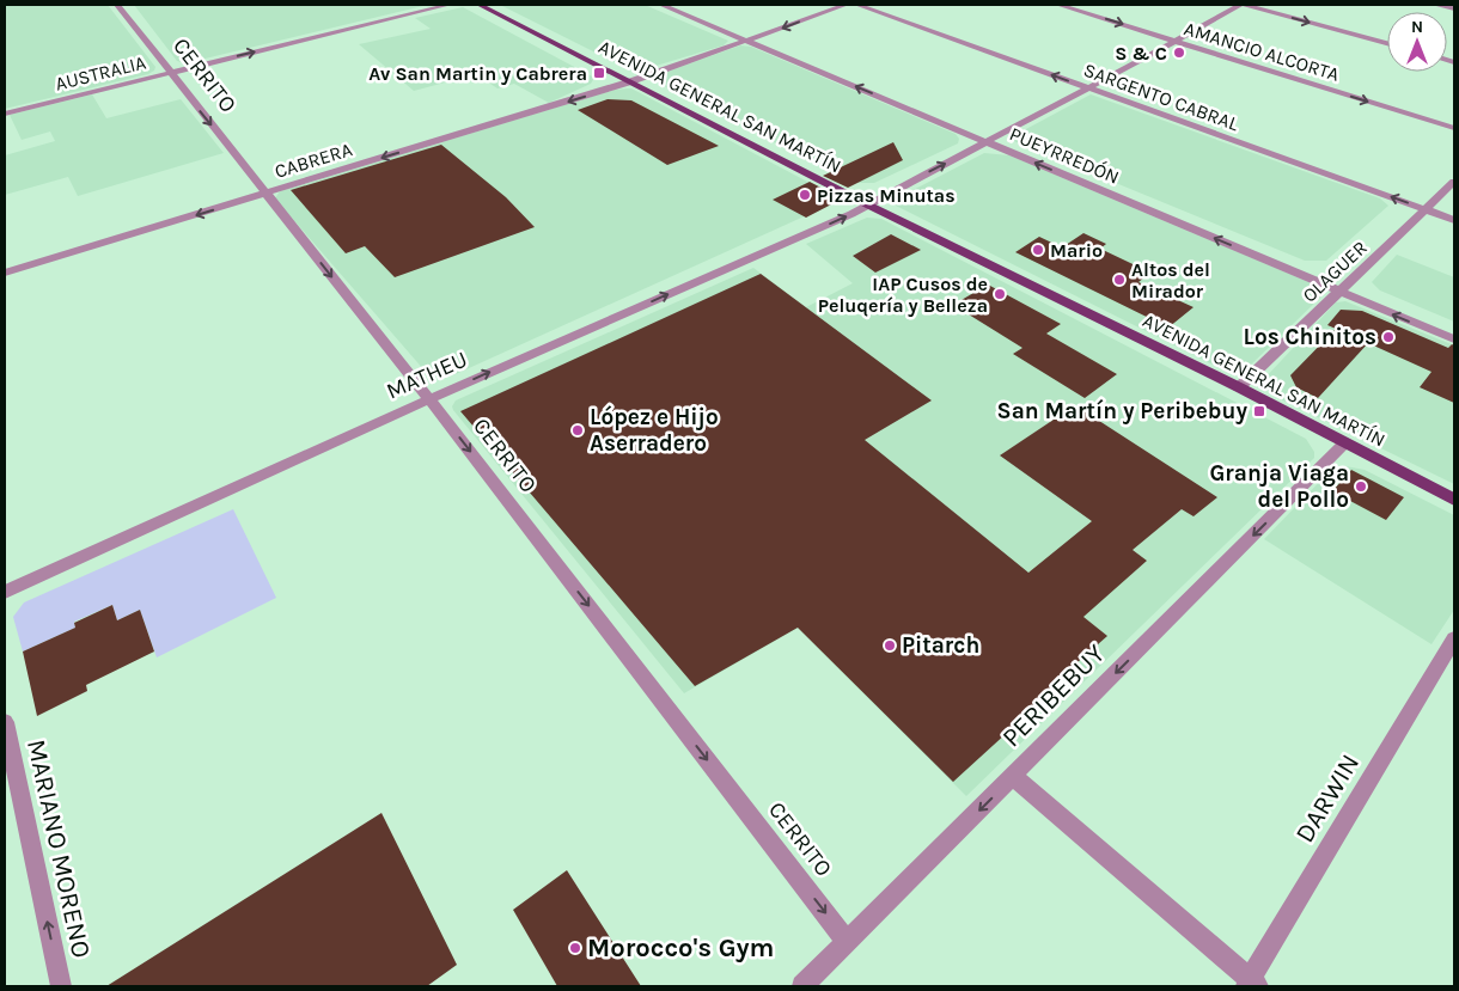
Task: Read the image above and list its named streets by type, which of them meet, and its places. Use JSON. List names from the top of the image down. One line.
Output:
{"streets":{"main road":["AVENIDA GENERAL SAN MARTÍN"],"street":["AMANCIO ALCORTA","AUSTRALIA","CERRITO","SARGENTO CABRAL","PUEYRREDÓN","CABRERA","OLAGUER","MATHEU","PERIBEBUY","DARWIN","MARIANO MORENO"]},"crossings":[["AMANCIO ALCORTA","MATHEU"],["AUSTRALIA","CERRITO"],["CERRITO","CABRERA"],["CERRITO","MATHEU"],["CERRITO","PERIBEBUY"],["SARGENTO CABRAL","OLAGUER"],["SARGENTO CABRAL","MATHEU"],["AVENIDA GENERAL SAN MARTÍN","CABRERA"],["AVENIDA GENERAL SAN MARTÍN","OLAGUER"],["AVENIDA GENERAL SAN MARTÍN","MATHEU"],["AVENIDA GENERAL SAN MARTÍN","PERIBEBUY"],["PUEYRREDÓN","CABRERA"],["PUEYRREDÓN","OLAGUER"],["PUEYRREDÓN","MATHEU"]],"one_way":["AUSTRALIA","CERRITO","SARGENTO CABRAL","PUEYRREDÓN","CABRERA","MATHEU","PERIBEBUY","MARIANO MORENO"],"places":{"other":["S & C","Pizzas Minutas","Mario","Altos del Mirador","IAP Cusos de Peluqería y Belleza","Los Chinitos","López e Hijo Aserradero","Granja Viaga del Pollo","Pitarch","Morocco's Gym"],"transit":["Av San Martin y Cabrera","San Martín y Peribebuy"]},"north":"top"}
